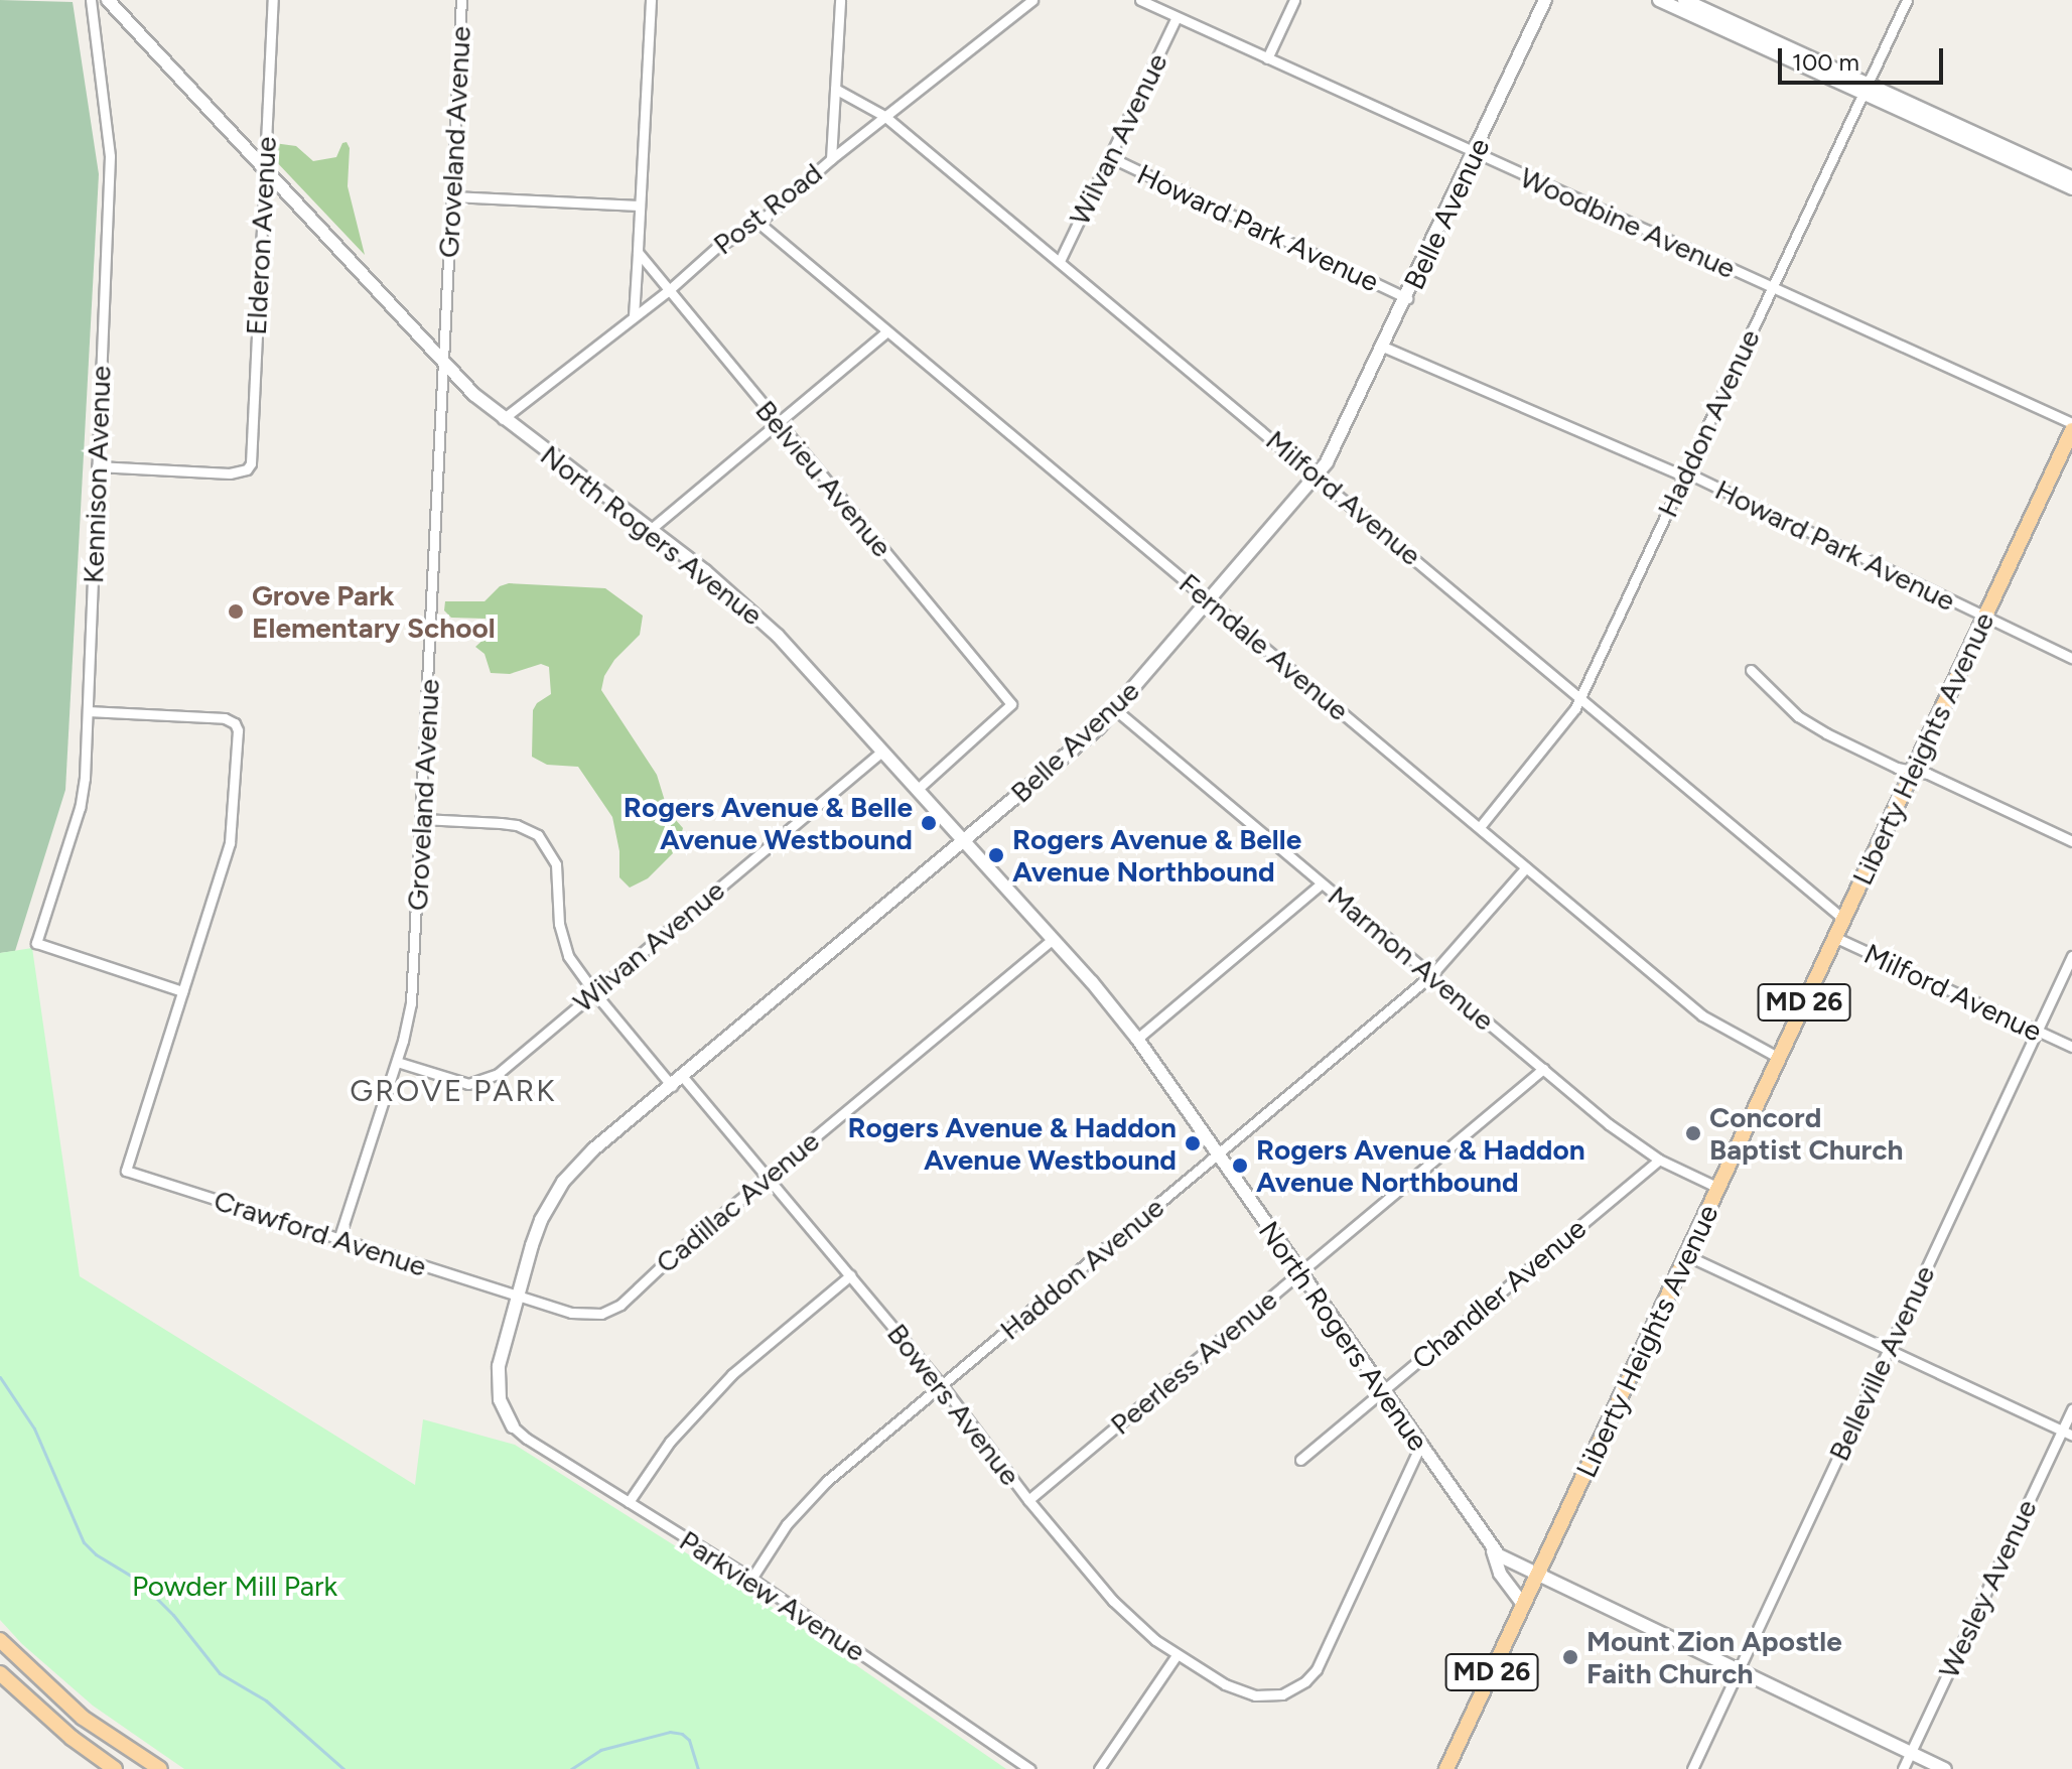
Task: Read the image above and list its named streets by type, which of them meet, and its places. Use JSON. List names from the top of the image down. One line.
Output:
{"streets":{"main road":["Liberty Heights Avenue","MD 26"],"street":["Wilvan Avenue","Groveland Avenue","Post Road","Belle Avenue","Woodbine Avenue","Howard Park Avenue","Elderon Avenue","Haddon Avenue","Kennison Avenue","Belvieu Avenue","Milford Avenue","North Rogers Avenue","Ferndale Avenue","Marmon Avenue","Cadillac Avenue","Crawford Avenue","Chandler Avenue","Peerless Avenue","Belleville Avenue","Bowers Avenue","Wesley Avenue","Parkview Avenue"]},"crossings":[["Wilvan Avenue","Groveland Avenue"],["Wilvan Avenue","Woodbine Avenue"],["Wilvan Avenue","Howard Park Avenue"],["Wilvan Avenue","Milford Avenue"],["Wilvan Avenue","North Rogers Avenue"],["Wilvan Avenue","Bowers Avenue"],["Groveland Avenue","North Rogers Avenue"],["Groveland Avenue","Crawford Avenue"],["Groveland Avenue","Bowers Avenue"],["Post Road","Belvieu Avenue"],["Post Road","Milford Avenue"],["Post Road","North Rogers Avenue"],["Post Road","Ferndale Avenue"],["Belle Avenue","Woodbine Avenue"],["Belle Avenue","Howard Park Avenue"],["Belle Avenue","Milford Avenue"],["Belle Avenue","North Rogers Avenue"],["Belle Avenue","Ferndale Avenue"],["Belle Avenue","Marmon Avenue"],["Belle Avenue","Cadillac Avenue"],["Belle Avenue","Crawford Avenue"],["Belle Avenue","Bowers Avenue"],["Belle Avenue","Parkview Avenue"],["Woodbine Avenue","Haddon Avenue"],["Howard Park Avenue","Haddon Avenue"],["Howard Park Avenue","Liberty Heights Avenue"],["Elderon Avenue","Kennison Avenue"],["Elderon Avenue","North Rogers Avenue"],["Haddon Avenue","Milford Avenue"],["Haddon Avenue","North Rogers Avenue"],["Haddon Avenue","Ferndale Avenue"],["Haddon Avenue","Marmon Avenue"],["Haddon Avenue","Bowers Avenue"],["Haddon Avenue","Parkview Avenue"],["Kennison Avenue","Crawford Avenue"],["Belvieu Avenue","North Rogers Avenue"],["Milford Avenue","Liberty Heights Avenue"],["Milford Avenue","Belleville Avenue"],["North Rogers Avenue","Liberty Heights Avenue"],["North Rogers Avenue","Cadillac Avenue"],["North Rogers Avenue","Chandler Avenue"],["North Rogers Avenue","Peerless Avenue"],["North Rogers Avenue","Belleville Avenue"],["North Rogers Avenue","Bowers Avenue"],["North Rogers Avenue","Wesley Avenue"],["Ferndale Avenue","Liberty Heights Avenue"],["Liberty Heights Avenue","Marmon Avenue"],["Marmon Avenue","Chandler Avenue"],["Marmon Avenue","Peerless Avenue"],["Cadillac Avenue","Crawford Avenue"],["Cadillac Avenue","Bowers Avenue"],["Peerless Avenue","Bowers Avenue"]],"districts":["GROVE PARK"],"parks":["Powder Mill Park"],"places":["Grove Park Elementary School","Rogers Avenue & Belle Avenue Westbound","Rogers Avenue & Belle Avenue Northbound","Concord Baptist Church","Rogers Avenue & Haddon Avenue Westbound","Rogers Avenue & Haddon Avenue Northbound","Mount Zion Apostle Faith Church"],"scale_bar":"100 m"}
